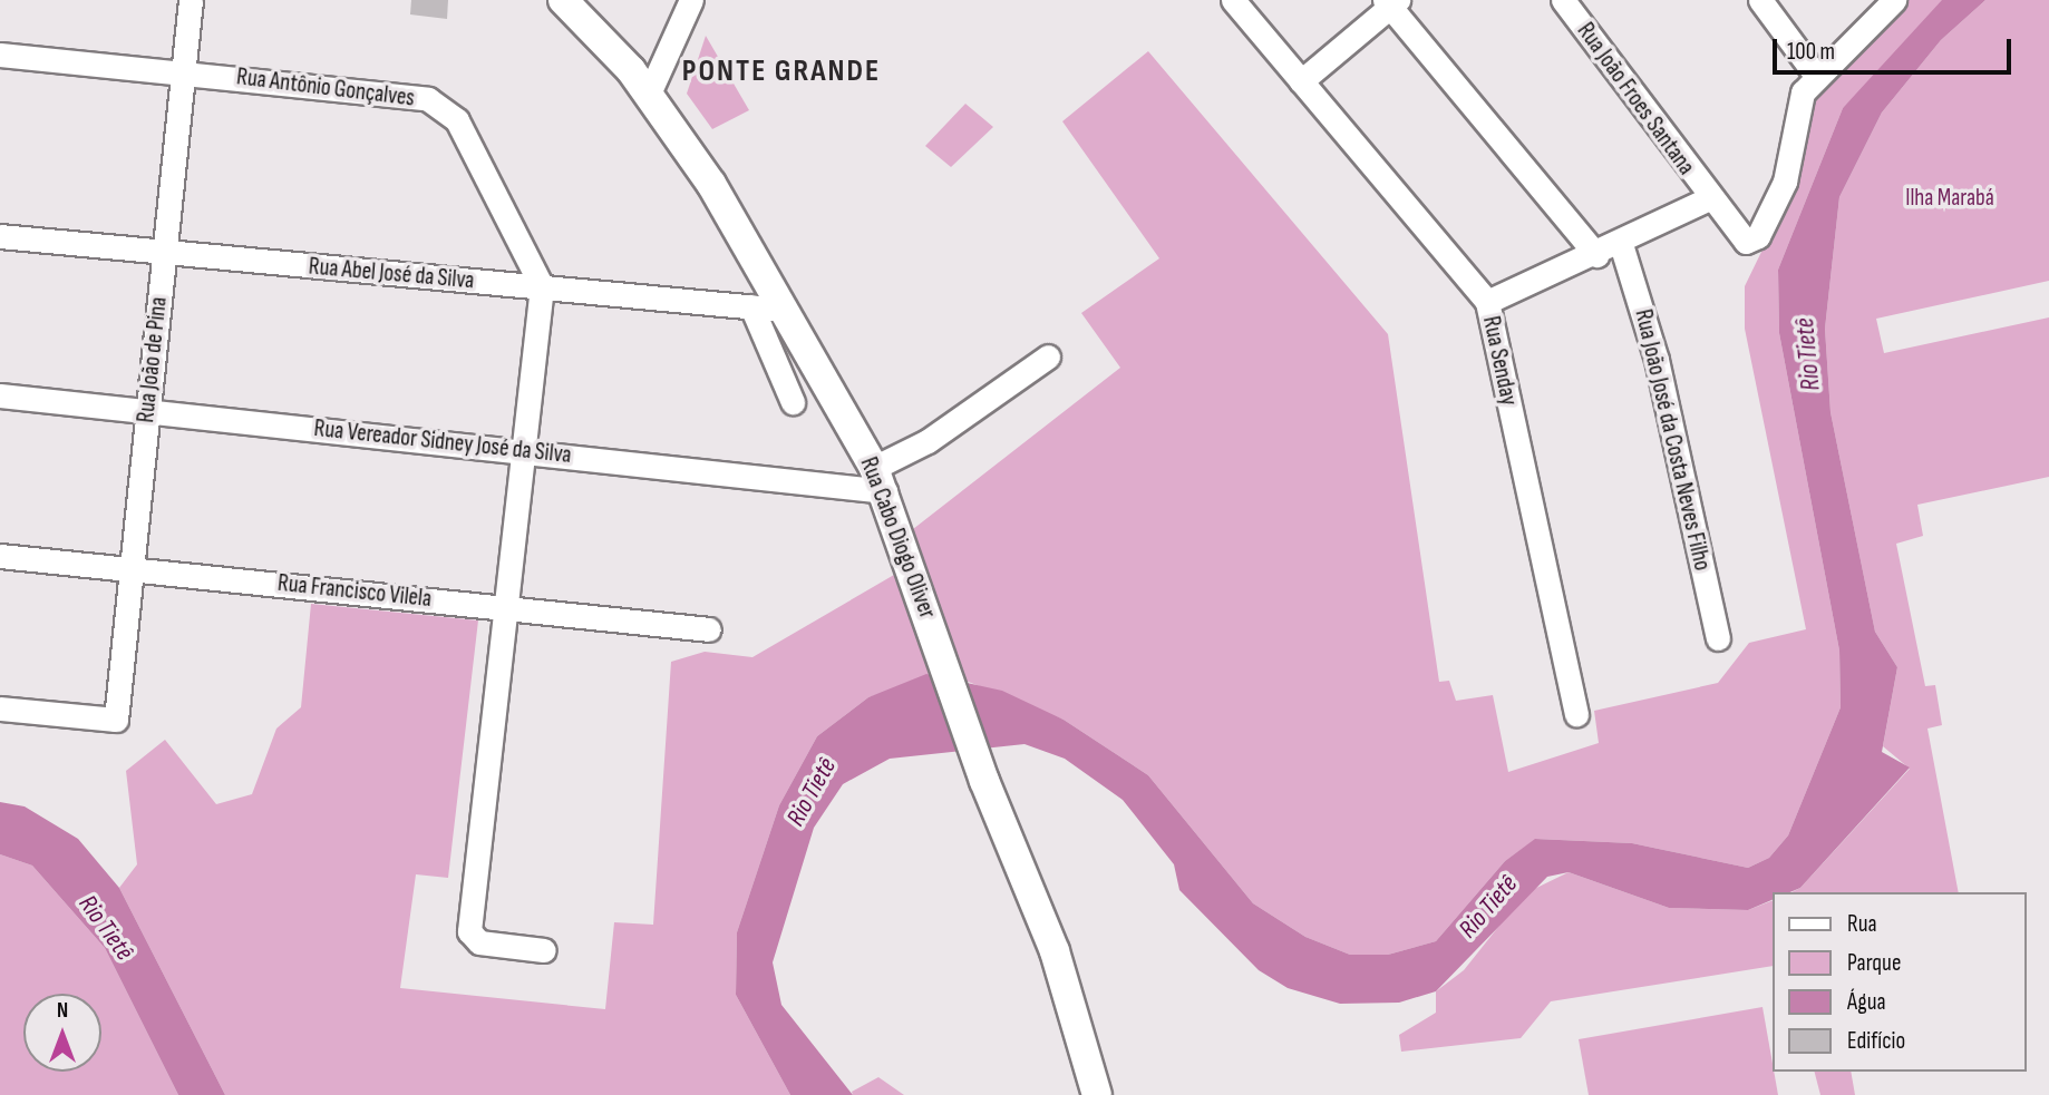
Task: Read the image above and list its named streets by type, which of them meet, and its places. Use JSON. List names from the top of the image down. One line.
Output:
{"streets":{"main road":["Rua Cabo Diogo Oliver"],"street":["Rua Antônio Gonçalves","Rua João Froes Santana","Rua Abel José da Silva","Rua João de Pina","Rua Senday","Rua João José da Costa Neves Filho","Rua Vereador Sidney José da Silva","Rua Francisco Vilela"]},"crossings":[["Rua Antônio Gonçalves","Rua Abel José da Silva"],["Rua Antônio Gonçalves","Rua João de Pina"],["Rua Abel José da Silva","Rua João de Pina"],["Rua Abel José da Silva","Rua Cabo Diogo Oliver"],["Rua João de Pina","Rua Vereador Sidney José da Silva"],["Rua João de Pina","Rua Francisco Vilela"],["Rua Vereador Sidney José da Silva","Rua Cabo Diogo Oliver"]],"districts":["PONTE GRANDE"],"water":["Rio Tietê"],"parks":["Ilha Marabá"],"legend":["Rua","Parque","Água","Edifício"],"scale_bar":"100 m","north":"top"}
